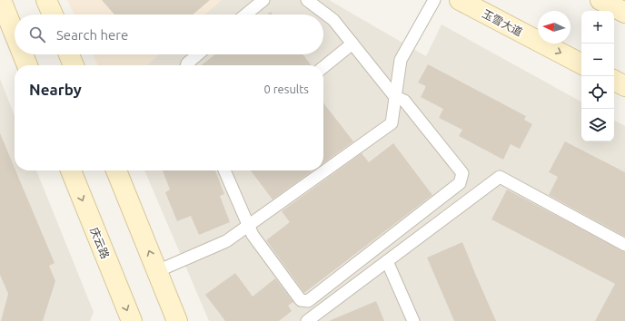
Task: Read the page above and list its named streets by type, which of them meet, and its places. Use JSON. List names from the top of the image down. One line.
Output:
{"streets":{"main road":["玉雪大道","庆云路"]},"one_way":["玉雪大道"],"north":"left","page":{"map_buttons":["+","−"],"search":"Search here","heading":["Nearby","0 results"]}}
